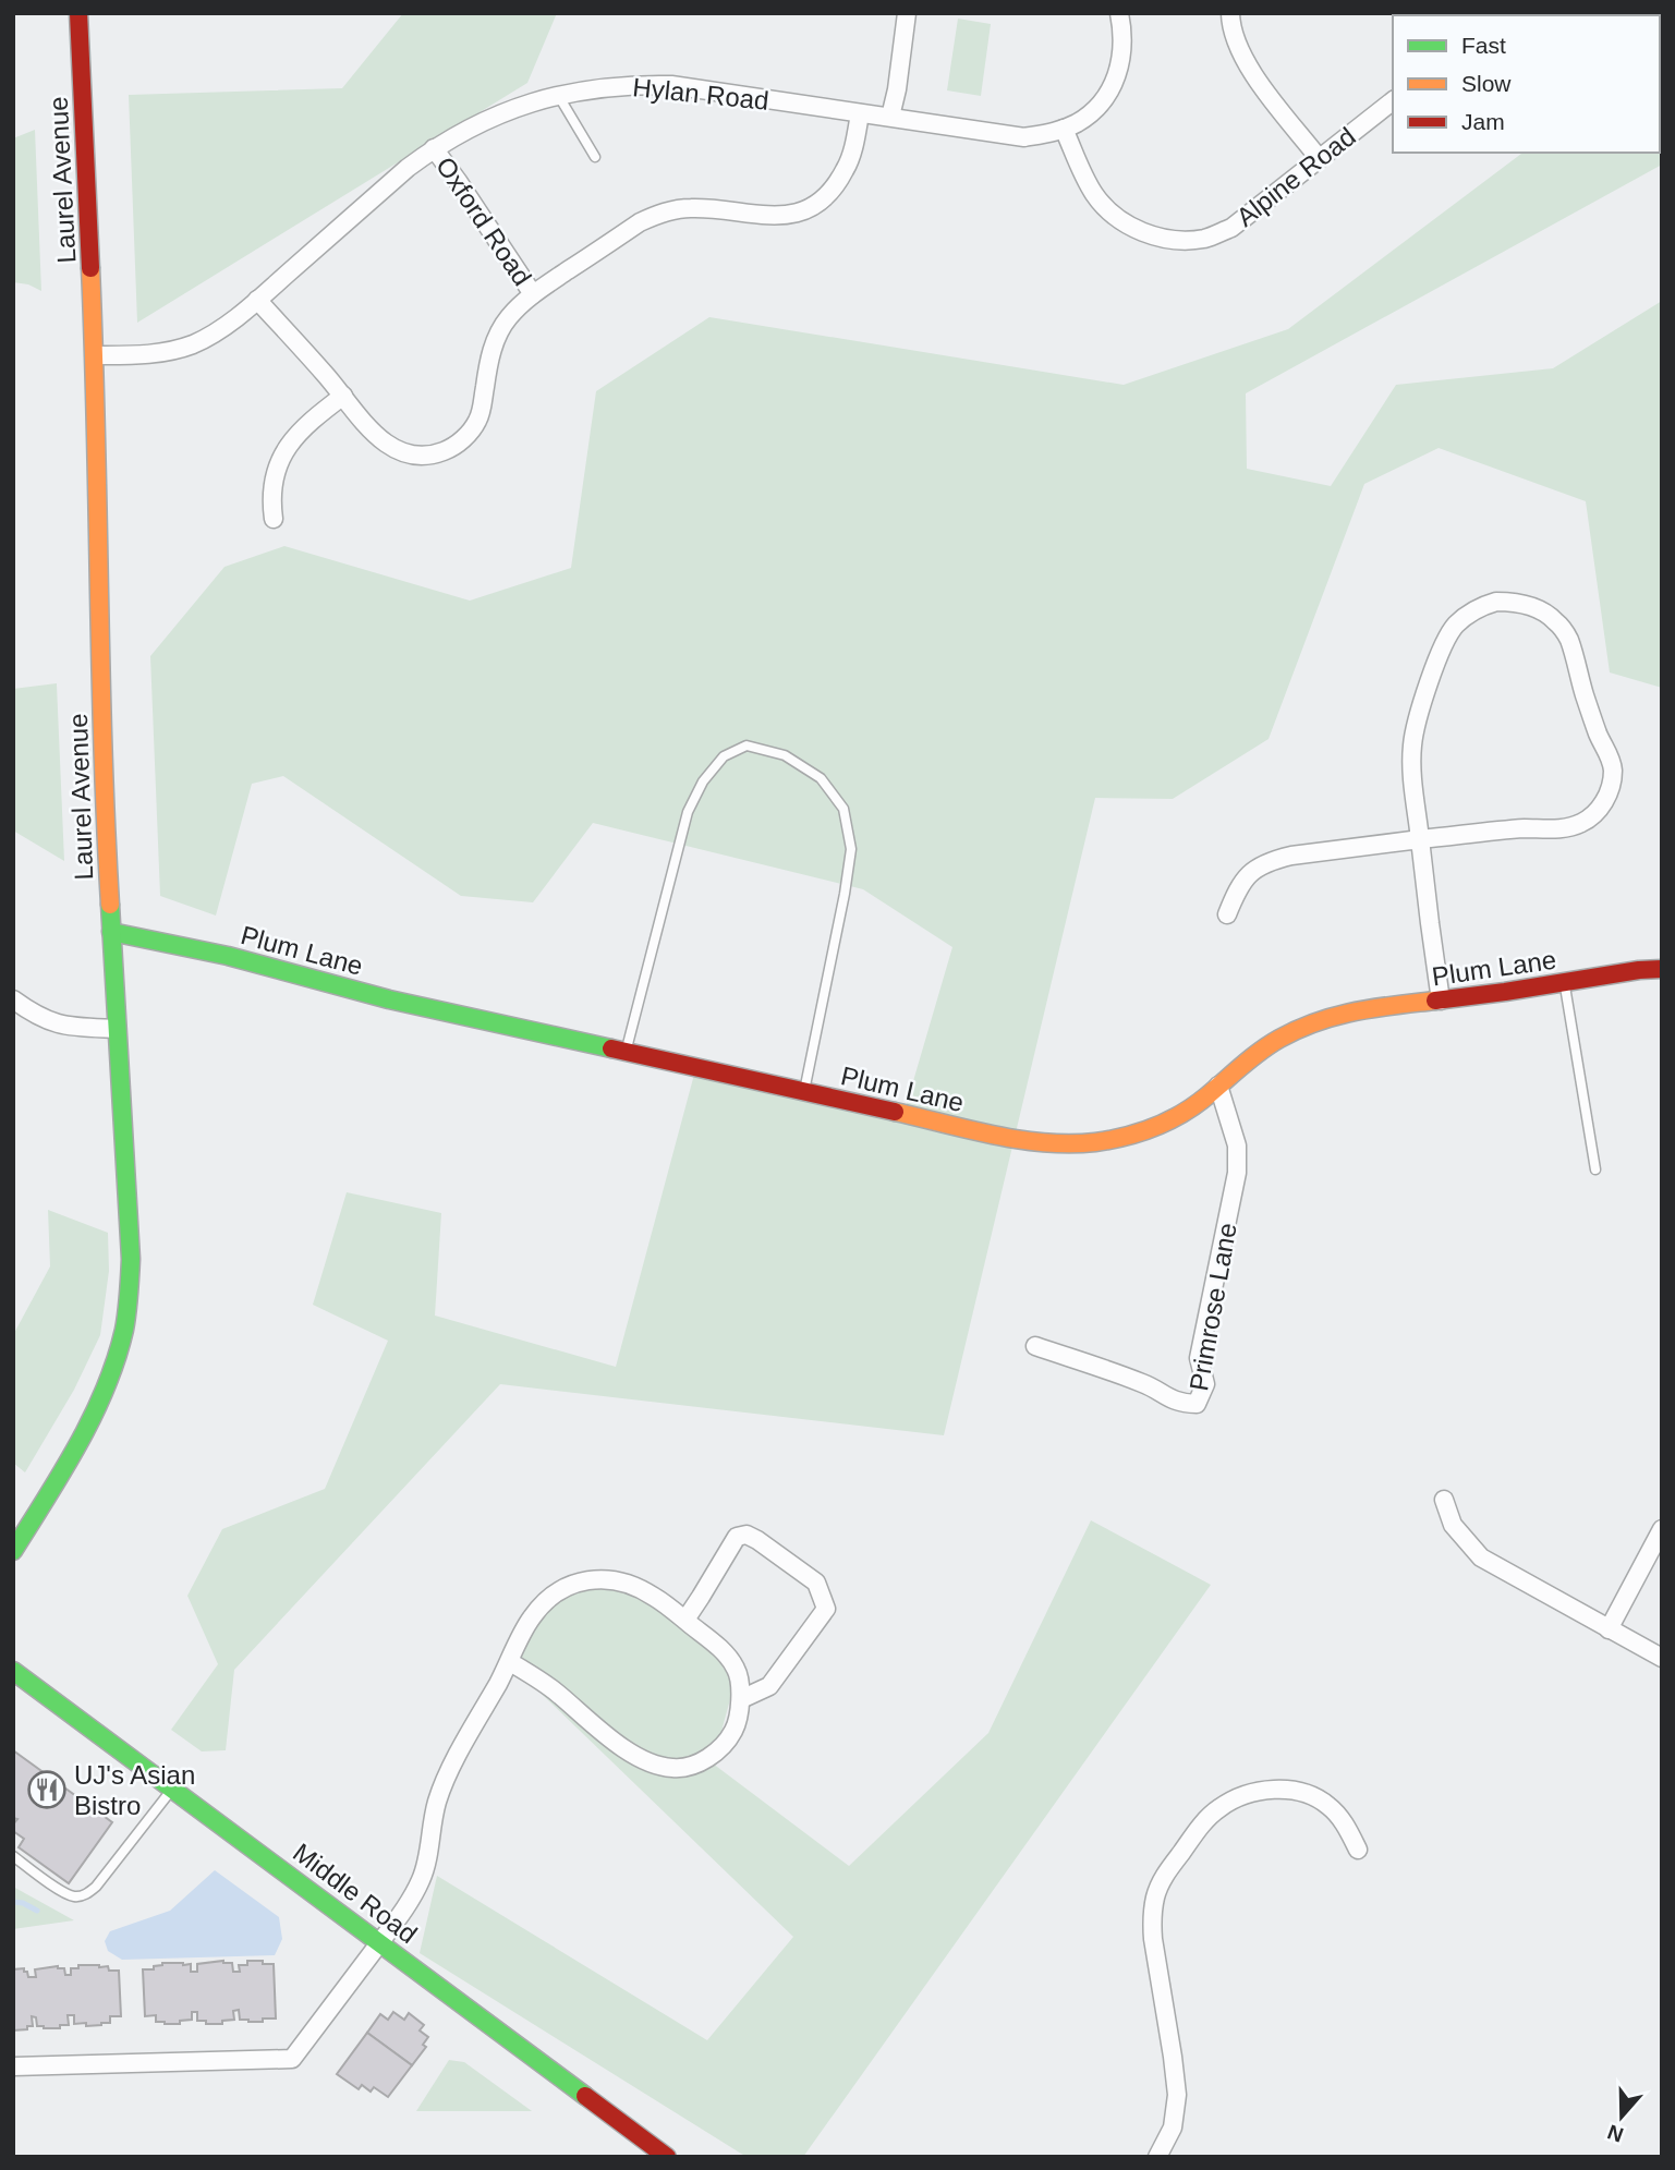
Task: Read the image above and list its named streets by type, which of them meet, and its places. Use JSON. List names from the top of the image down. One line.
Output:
{"streets":{"main road":["Laurel Avenue","Plum Lane","Middle Road"],"street":["Hylan Road","Alpine Road","Oxford Road","Primrose Lane"]},"crossings":[["Hylan Road","Alpine Road"],["Hylan Road","Laurel Avenue"],["Hylan Road","Oxford Road"],["Laurel Avenue","Plum Lane"],["Plum Lane","Primrose Lane"]],"places":{"restaurant":["UJ's Asian Bistro"]},"legend":["Fast","Slow","Jam"],"north":"bottom"}
